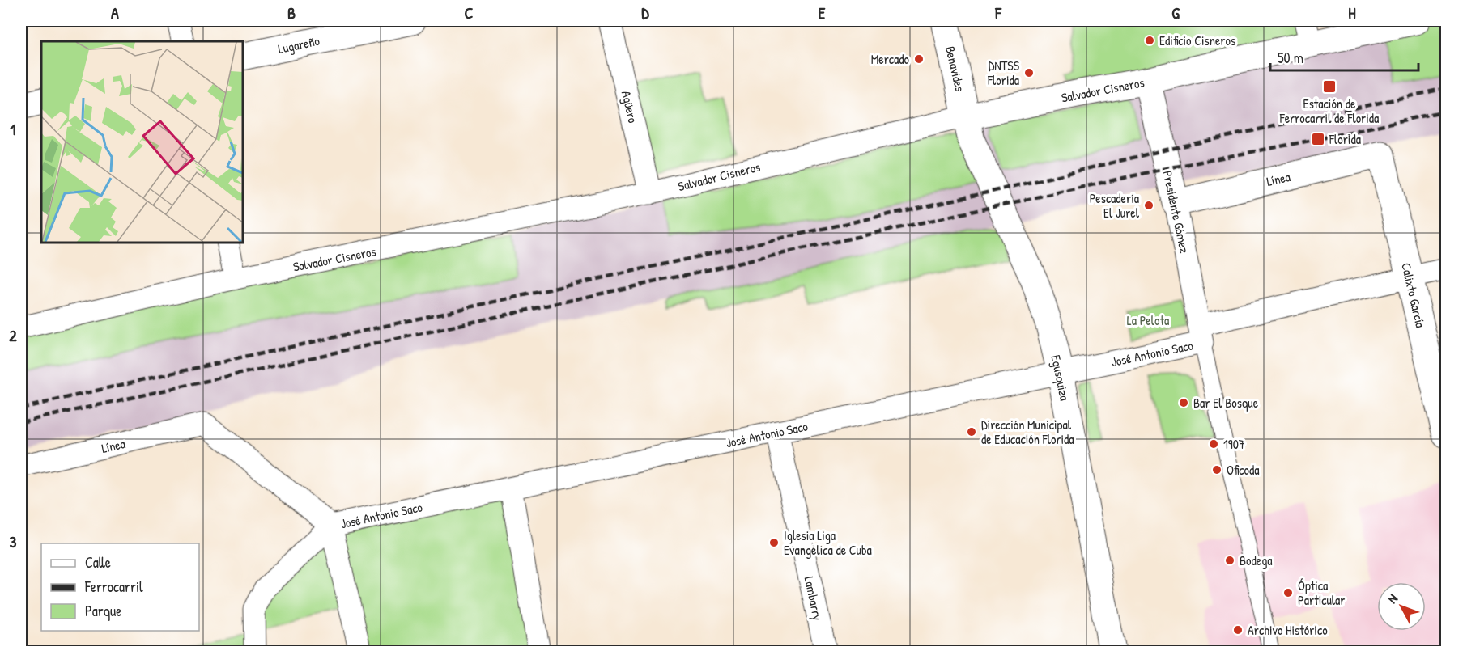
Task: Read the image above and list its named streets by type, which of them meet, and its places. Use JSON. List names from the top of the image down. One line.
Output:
{"streets":{"main road":["Lugareño","Benavides","Salvador Cisneros","Línea","Presidente Gómez","Calixto García","Egusquiza"],"street":["Agüero","José Antonio Saco","Lambarry"]},"crossings":[["Benavides","Salvador Cisneros"],["Benavides","Egusquiza"],["Salvador Cisneros","Agüero"],["Salvador Cisneros","Presidente Gómez"],["Salvador Cisneros","Egusquiza"],["Línea","Presidente Gómez"],["Línea","Calixto García"],["Línea","José Antonio Saco"],["Presidente Gómez","José Antonio Saco"],["Calixto García","José Antonio Saco"],["José Antonio Saco","Egusquiza"],["José Antonio Saco","Lambarry"]],"parks":["La Pelota"],"places":{"other":["Edificio Cisneros","Mercado","DNTSS Florida","Pescadería El Jurel","Bar El Bosque","Dirección Municipal de Educación Florida","1907","Oficoda","Iglesia Liga Evangélica de Cuba","Bodega","Óptica Particular","Archivo Histórico"],"transit":["Estación de Ferrocarril de Florida","Florida"]},"legend":["Calle","Ferrocarril","Parque"],"scale_bar":"50 m","north":"top left","grid":{"columns":["A","B","C","D","E","F","G","H"],"rows":["1","2","3"]}}
